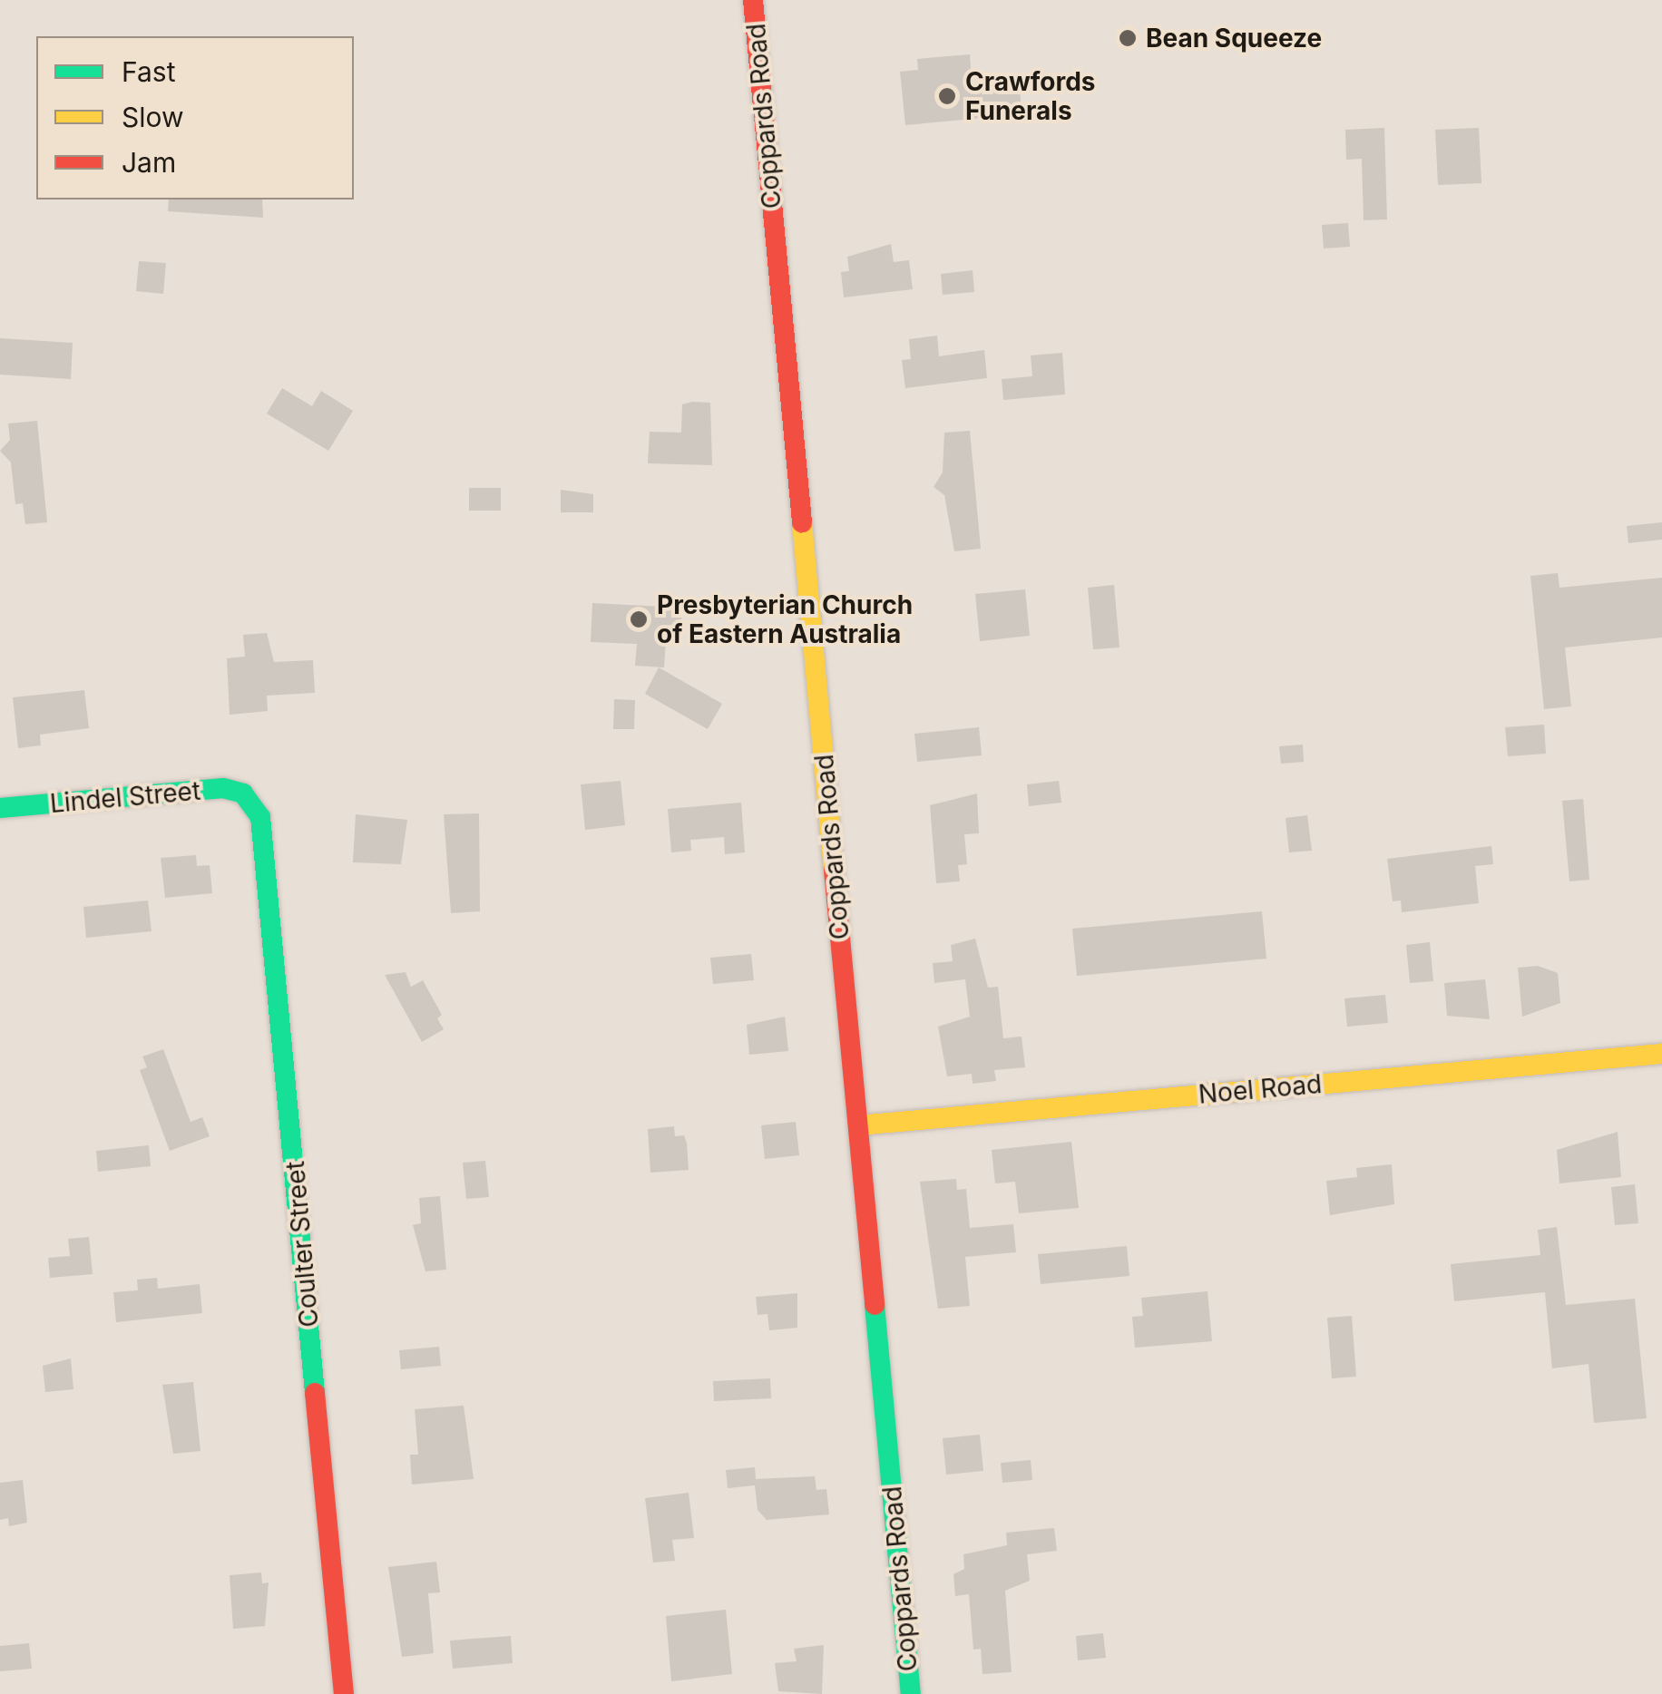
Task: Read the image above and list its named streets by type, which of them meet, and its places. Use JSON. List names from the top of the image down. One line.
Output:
{"streets":{"street":["Coppards Road","Lindel Street","Noel Road","Coulter Street"]},"crossings":[["Coppards Road","Noel Road"],["Lindel Street","Coulter Street"]],"places":["Bean Squeeze","Crawfords Funerals","Presbyterian Church of Eastern Australia"],"legend":["Fast","Slow","Jam"]}
